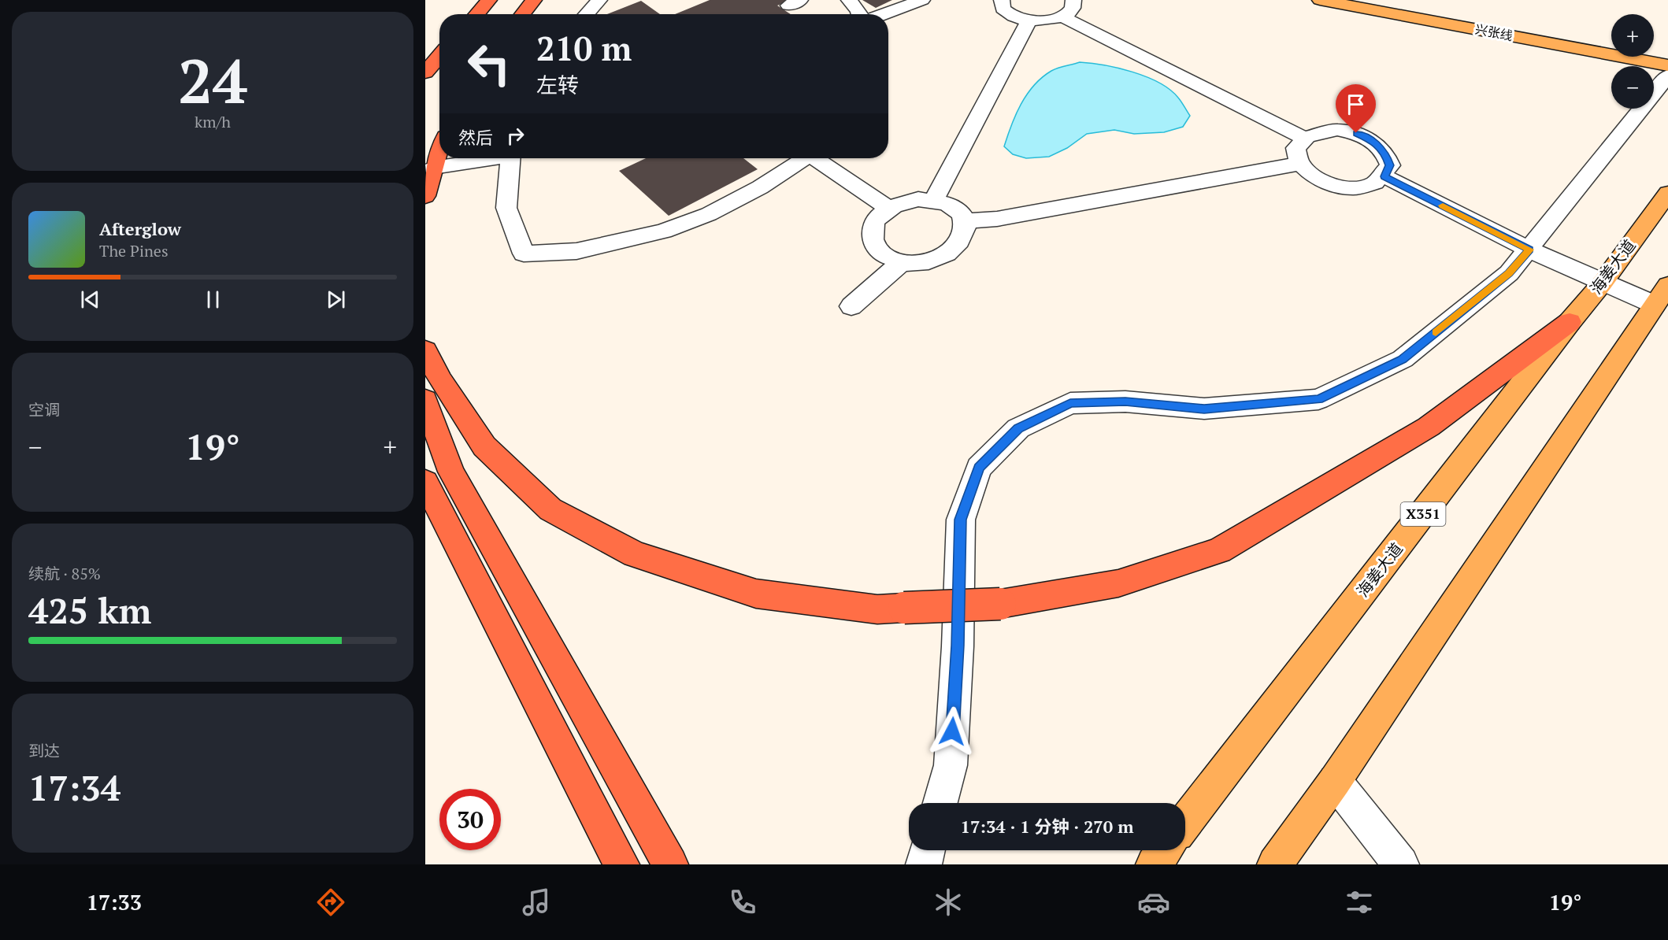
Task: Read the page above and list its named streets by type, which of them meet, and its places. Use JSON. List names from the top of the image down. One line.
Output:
{"streets":{"main road":["兴张线","海姜大道","X351"]},"page":{"tile":[["24","km/h"],"空调",["续航 · 85%","425 km"],["到达","17:34"]],"map_buttons":["+","−"],"turn":["210 m","左转"],"then":"然后","song":["Afterglow","The Pines"],"heat":["−","19°","+"],"limit":"30","trip":"17:34 · 1 分钟 · 270 m","tabs":["17:33","19°"]}}
